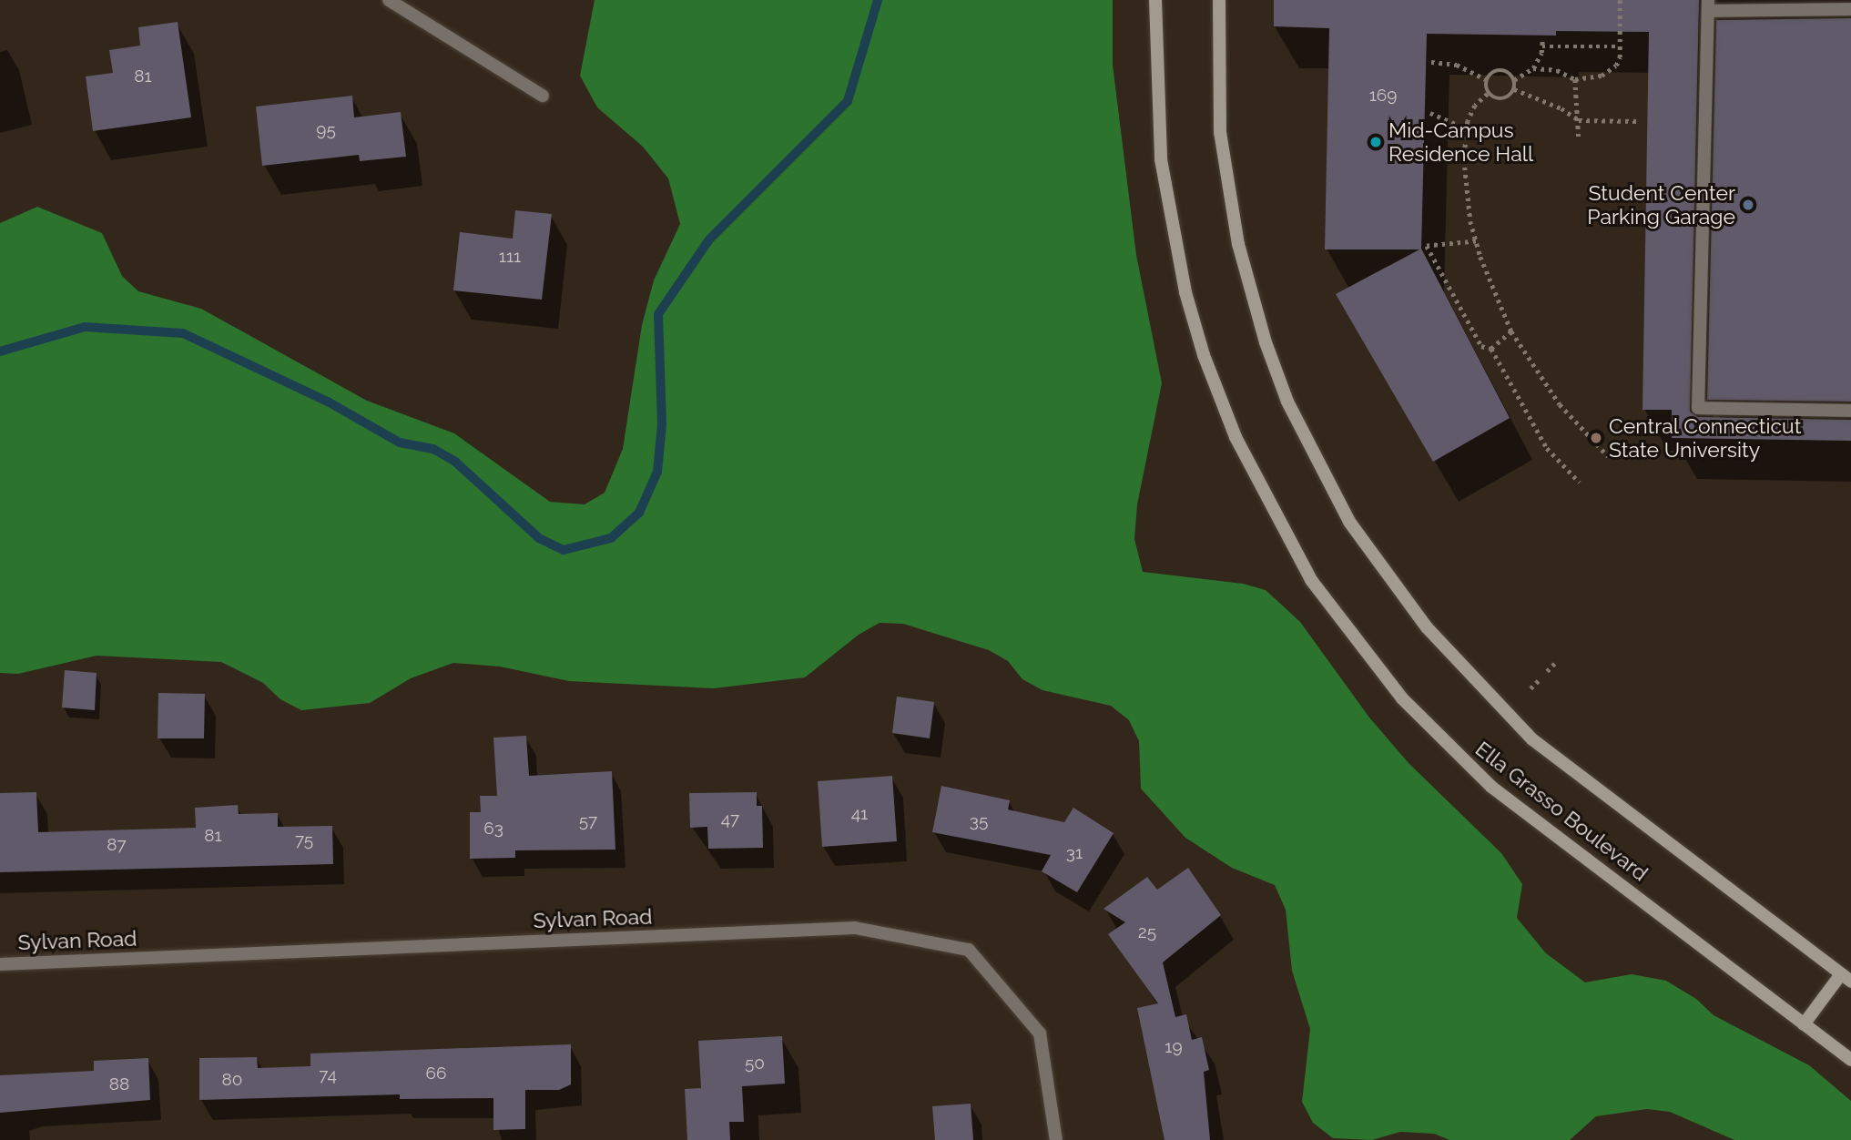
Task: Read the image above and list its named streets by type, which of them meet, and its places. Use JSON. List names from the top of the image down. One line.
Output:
{"streets":{"main road":["Ella Grasso Boulevard"],"street":["Sylvan Road"]},"places":["Mid-Campus Residence Hall","Student Center Parking Garage","Central Connecticut State University"],"house_numbers":["81","169","95","111","41","47","57","35","63","81","75","87","31","25","19","50","66","74","80","88"]}
